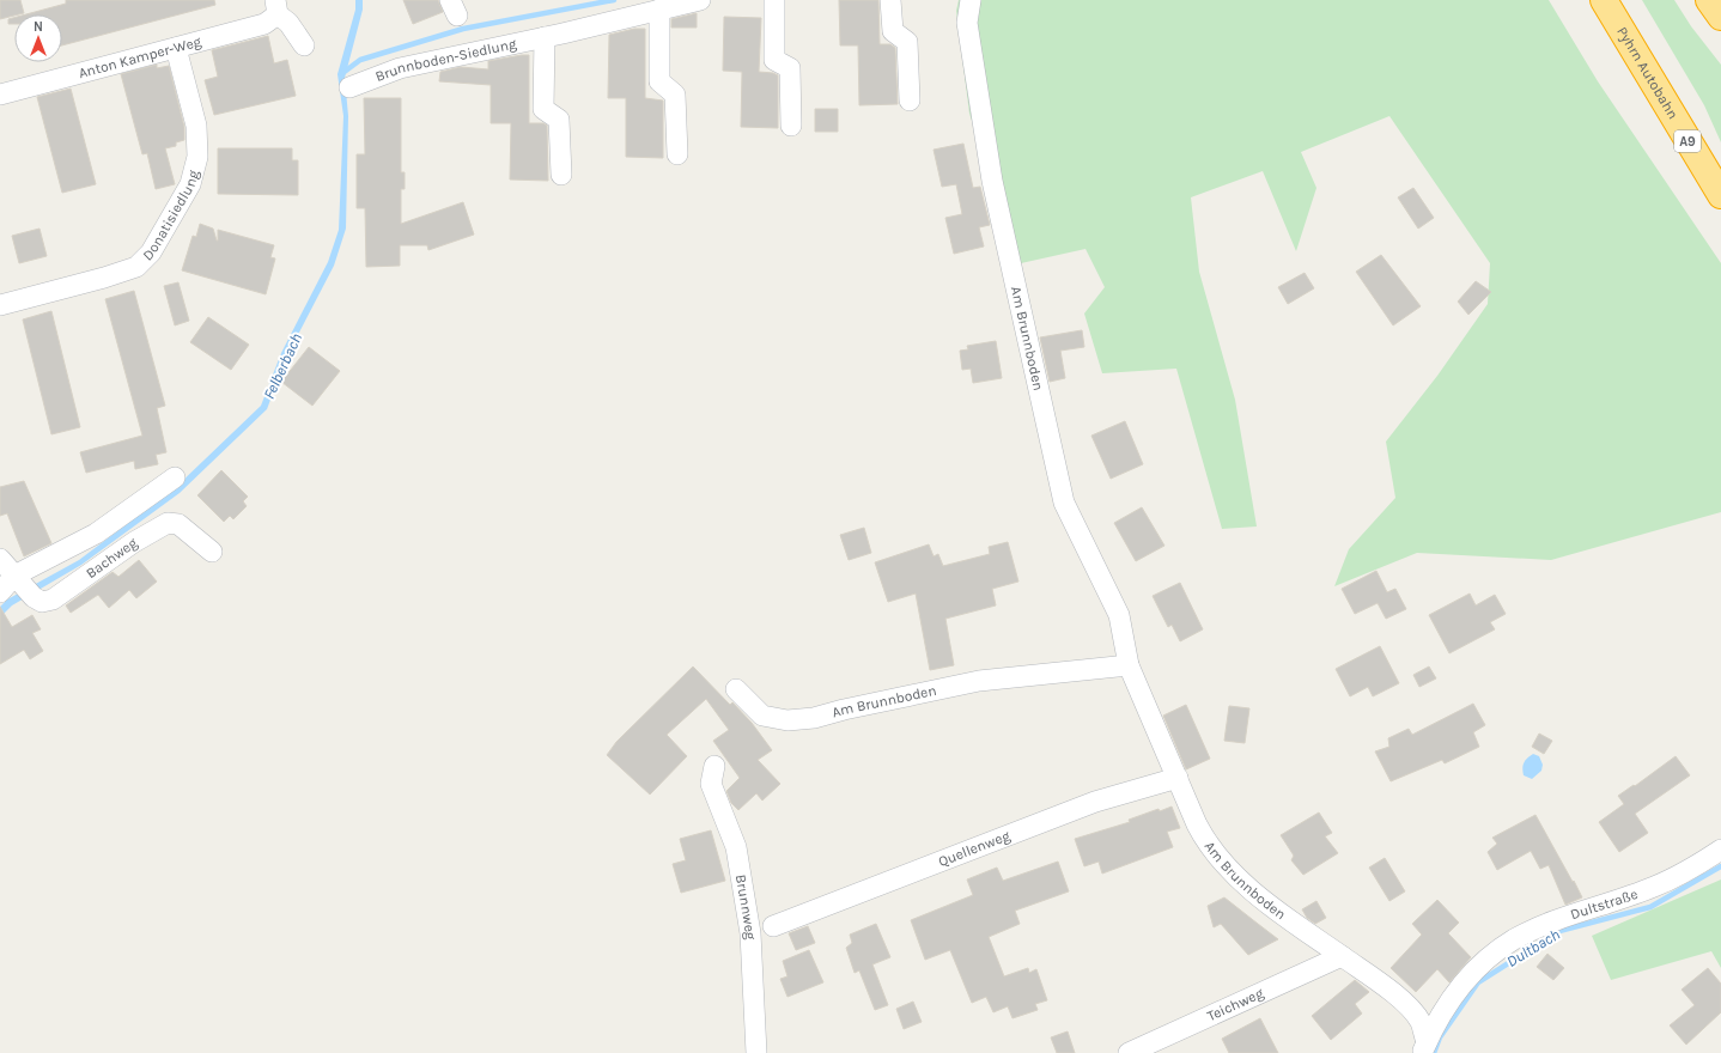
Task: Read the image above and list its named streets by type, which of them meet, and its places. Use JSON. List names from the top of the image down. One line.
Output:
{"streets":{"highway":["Pyhrn Autobahn","A9"],"street":["Anton Kamper-Weg","Brunnboden-Siedlung","Donatisiedlung","Am Brunnboden","Bachweg","Quellenweg","Dultstraße","Brunnweg","Teichweg"]},"crossings":[["Anton Kamper-Weg","Donatisiedlung"],["Am Brunnboden","Quellenweg"],["Am Brunnboden","Dultstraße"],["Am Brunnboden","Teichweg"]],"water":["Felberbach","Dultbach"],"north":"top"}
